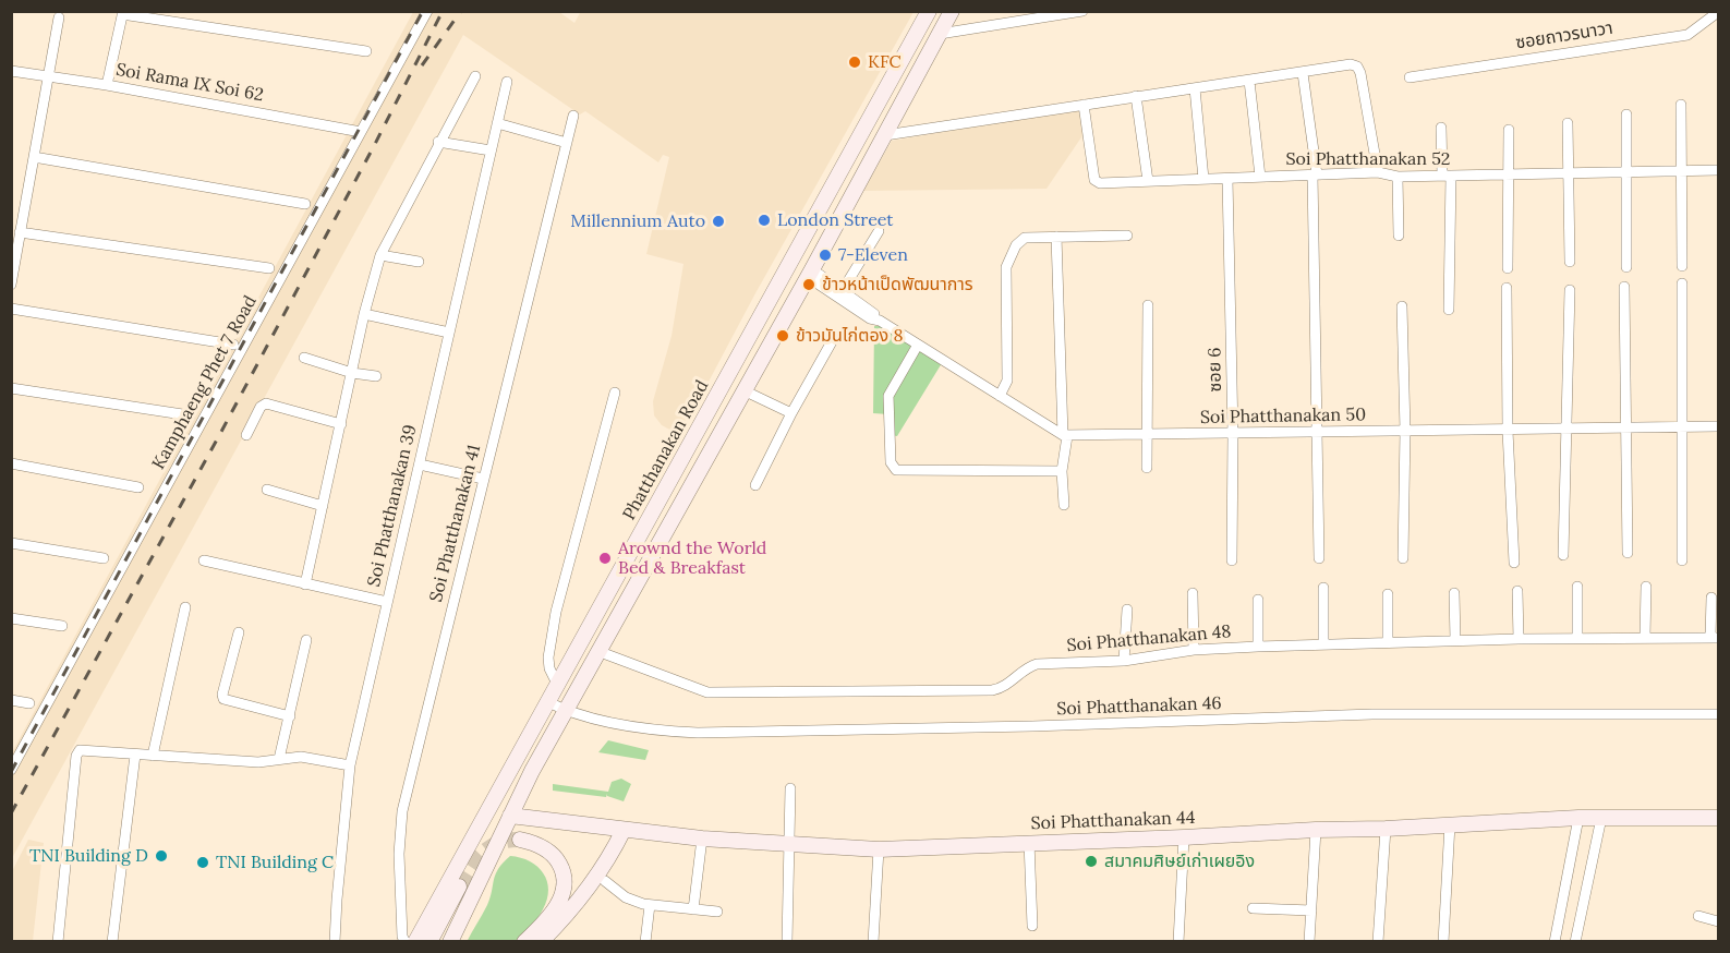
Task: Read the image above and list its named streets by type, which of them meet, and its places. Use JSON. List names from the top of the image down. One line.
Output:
{"streets":{"main road":["Phatthanakan Road","Soi Phatthanakan 44"],"street":["ซอยถาวรนาวา","Soi Rama IX Soi 62","Soi Phatthanakan 52","ซอย 6","Kamphaeng Phet 7 Road","Soi Phatthanakan 50","Soi Phatthanakan 39","Soi Phatthanakan 41","Soi Phatthanakan 48","Soi Phatthanakan 46"]},"crossings":[["Soi Rama IX Soi 62","Kamphaeng Phet 7 Road"],["Soi Phatthanakan 52","ซอย 6"],["ซอย 6","Soi Phatthanakan 50"],["Phatthanakan Road","Soi Phatthanakan 46"]],"places":["KFC","London Street","Millennium Auto","7-Eleven","ข้าวหน้าเป็ดพัฒนาการ","ข้าวมันไก่ตอง 8","Arownd the World Bed & Breakfast","TNI Building D","สมาคมศิษย์เก่าเผยอิง","TNI Building C"]}
